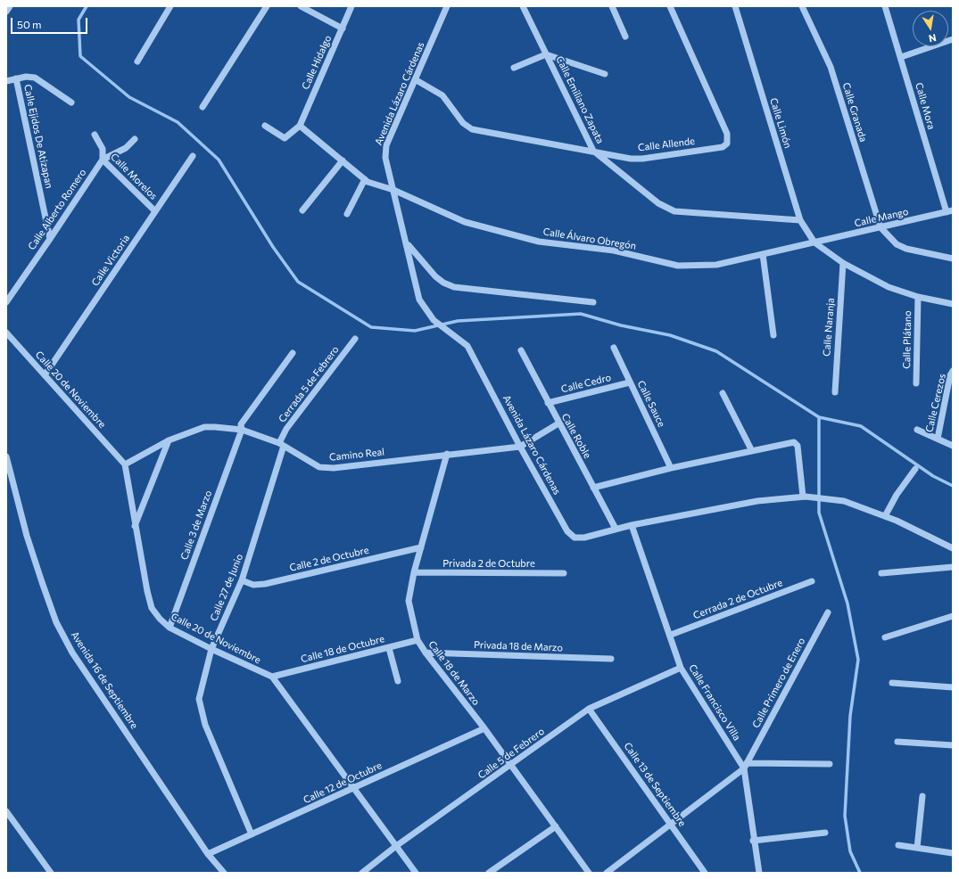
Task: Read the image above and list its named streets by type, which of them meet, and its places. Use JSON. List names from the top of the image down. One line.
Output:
{"streets":{"street":["Calle Hidalgo","Avenida Lázaro Cárdenas","Calle Emiliano Zapata","Calle Mora","Calle Granada","Calle Limón","Calle Ejidos De Atizapan","Calle Allende","Calle Morelos","Calle Alberto Romero","Calle Mango","Calle Álvaro Obregón","Calle Victoria","Calle Naranja","Calle Plátano","Calle Cedro","Cerrada 5 de Febrero","Calle 20 de Noviembre","Calle Cerezos","Calle Sauce","Calle Roble","Camino Real","Calle 3 de Marzo","Calle 2 de Octubre","Privada 2 de Octubre","Calle 27 de Junio","Cerrada 2 de Octubre","Privada 18 de Marzo","Calle 18 de Octubre","Calle 18 de Marzo","Avenida 16 de Septiembre","Calle Primero de Enero","Calle Francisco Villa","Calle 5 de Febrero","Calle 12 de Octubre","Calle 13 de Septiembre"]},"crossings":[["Calle Hidalgo","Calle Álvaro Obregón"],["Avenida Lázaro Cárdenas","Calle Allende"],["Avenida Lázaro Cárdenas","Calle Álvaro Obregón"],["Avenida Lázaro Cárdenas","Calle Roble"],["Avenida Lázaro Cárdenas","Camino Real"],["Avenida Lázaro Cárdenas","Calle Francisco Villa"],["Calle Emiliano Zapata","Calle Limón"],["Calle Emiliano Zapata","Calle Allende"],["Calle Mora","Calle Mango"],["Calle Granada","Calle Mango"],["Calle Limón","Calle Mango"],["Calle Limón","Calle Álvaro Obregón"],["Calle Ejidos De Atizapan","Calle Alberto Romero"],["Calle Morelos","Calle Alberto Romero"],["Calle Morelos","Calle Victoria"],["Calle Mango","Calle Álvaro Obregón"],["Calle Victoria","Calle 20 de Noviembre"],["Calle Cedro","Calle Sauce"],["Calle Cedro","Calle Roble"],["Cerrada 5 de Febrero","Camino Real"],["Cerrada 5 de Febrero","Calle 27 de Junio"],["Calle 20 de Noviembre","Camino Real"],["Calle 20 de Noviembre","Calle 3 de Marzo"],["Calle 20 de Noviembre","Calle 27 de Junio"],["Calle 20 de Noviembre","Calle 18 de Octubre"],["Calle 20 de Noviembre","Calle 5 de Febrero"],["Calle 20 de Noviembre","Calle 12 de Octubre"],["Calle Roble","Camino Real"],["Camino Real","Calle 3 de Marzo"],["Camino Real","Calle 27 de Junio"],["Camino Real","Calle 18 de Marzo"],["Calle 2 de Octubre","Calle 27 de Junio"],["Calle 2 de Octubre","Calle 18 de Marzo"],["Privada 2 de Octubre","Calle 18 de Marzo"],["Calle 27 de Junio","Calle 12 de Octubre"],["Cerrada 2 de Octubre","Calle Francisco Villa"],["Privada 18 de Marzo","Calle 18 de Marzo"],["Calle 18 de Octubre","Calle 18 de Marzo"],["Calle 18 de Marzo","Calle 5 de Febrero"],["Calle 18 de Marzo","Calle 12 de Octubre"],["Avenida 16 de Septiembre","Calle 12 de Octubre"],["Calle Primero de Enero","Calle Francisco Villa"],["Calle Primero de Enero","Calle 13 de Septiembre"],["Calle Francisco Villa","Calle 5 de Febrero"],["Calle 5 de Febrero","Calle 13 de Septiembre"]],"scale_bar":"50 m","north":"bottom"}
